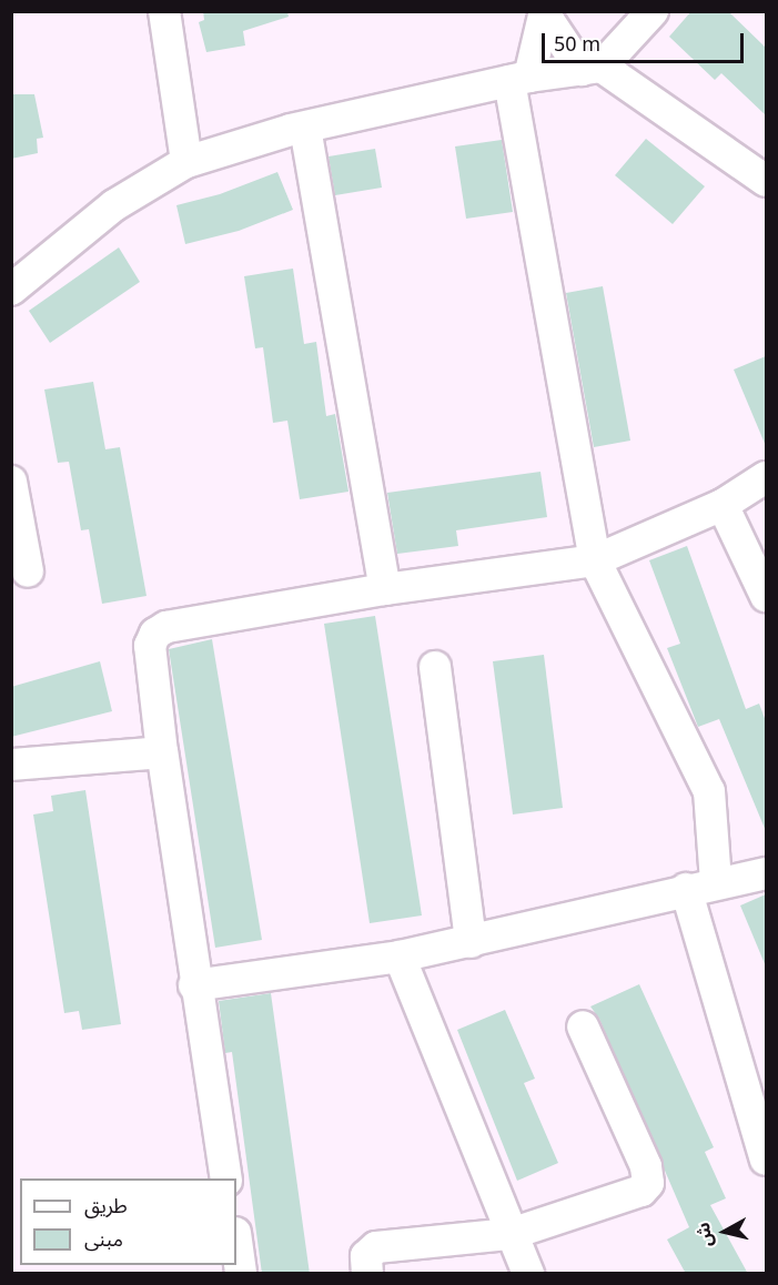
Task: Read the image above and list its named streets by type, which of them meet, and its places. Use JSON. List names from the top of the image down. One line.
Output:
{"legend":["طريق","مبنى"],"scale_bar":"50 m","north":"left"}
